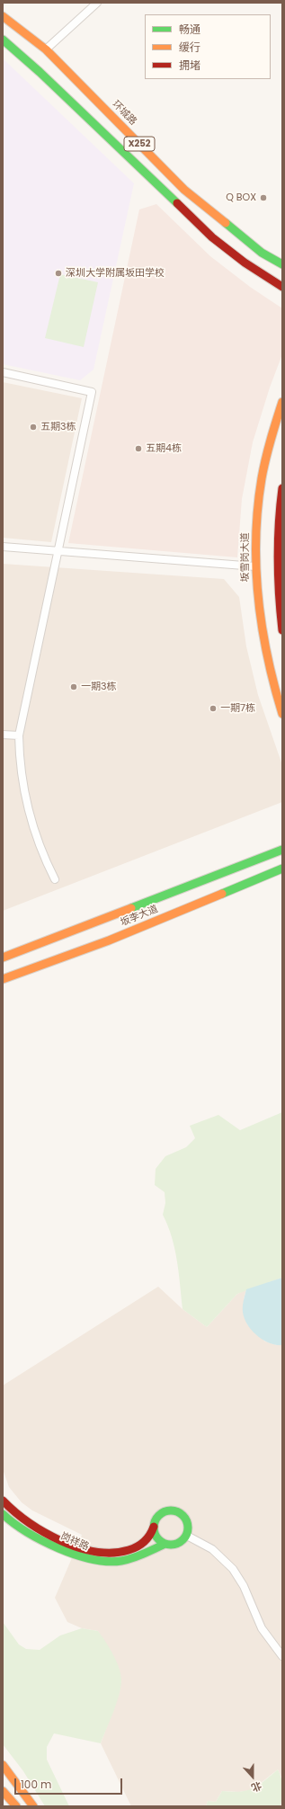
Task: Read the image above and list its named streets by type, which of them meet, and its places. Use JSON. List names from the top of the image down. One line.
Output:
{"streets":{"main road":["环城路","X252","坂雪岗大道","坂李大道","岗祥路"]},"places":["Q BOX","深圳大学附属坂田学校","五期3栋","五期4栋","一期3栋","一期7栋"],"legend":["畅通","缓行","拥堵"],"scale_bar":"100 m","north":"bottom"}
